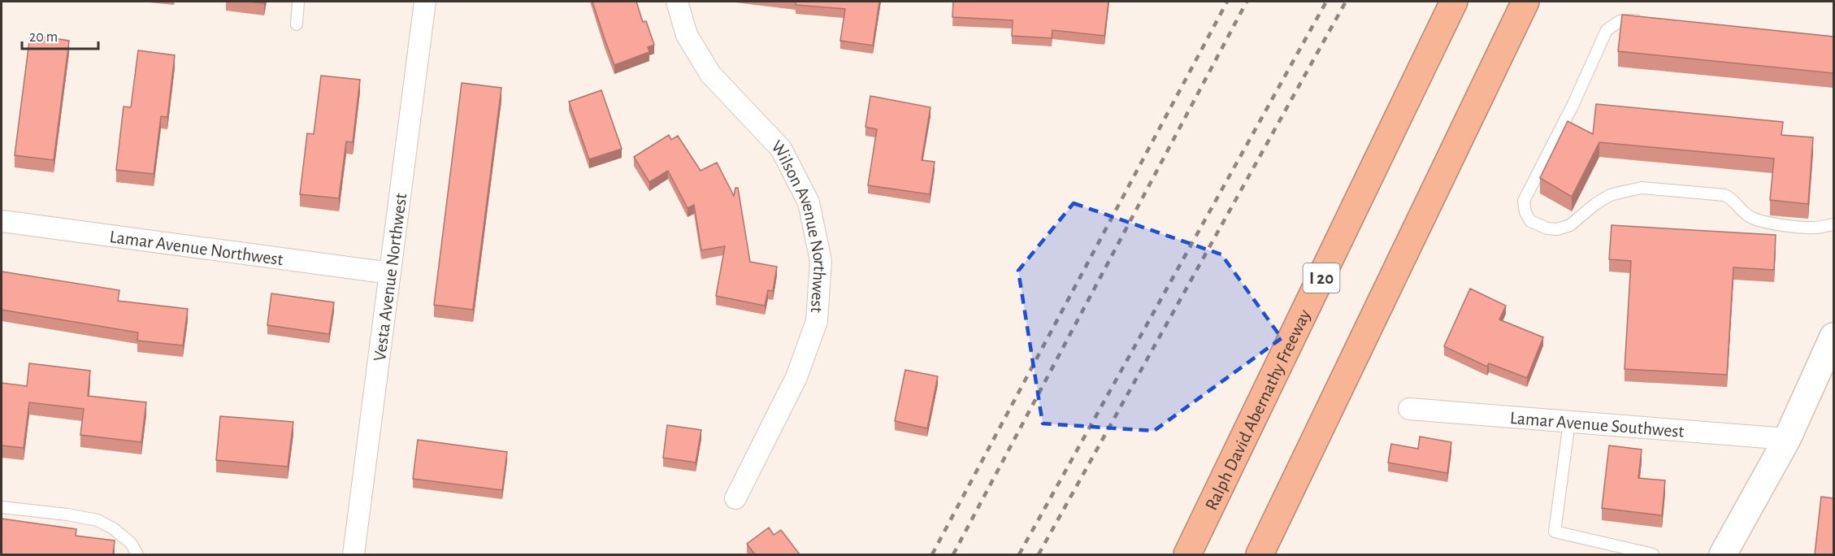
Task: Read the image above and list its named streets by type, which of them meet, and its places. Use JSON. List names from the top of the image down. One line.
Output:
{"streets":{"highway":["I 20","Ralph David Abernathy Freeway"],"street":["Wilson Avenue Northwest","Lamar Avenue Northwest","Vesta Avenue Northwest","Lamar Avenue Southwest"]},"crossings":[["Lamar Avenue Northwest","Vesta Avenue Northwest"]],"scale_bar":"20 m"}
